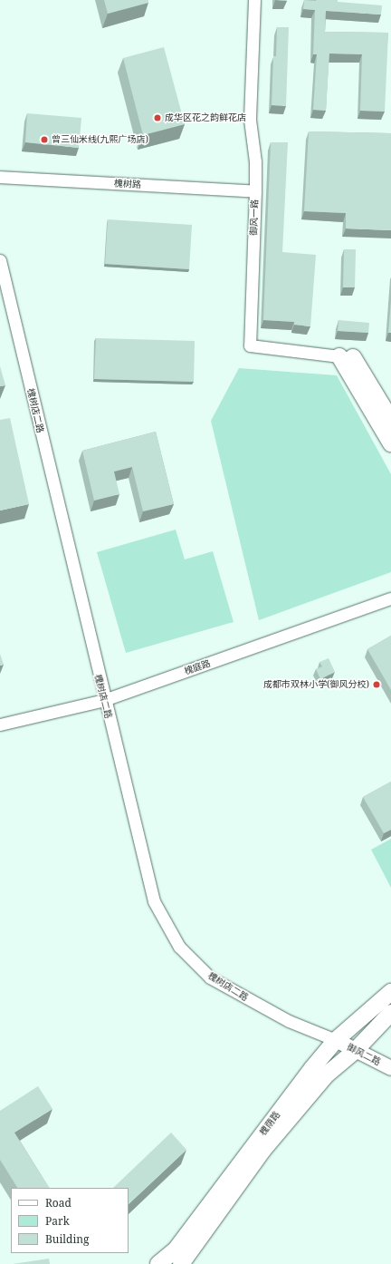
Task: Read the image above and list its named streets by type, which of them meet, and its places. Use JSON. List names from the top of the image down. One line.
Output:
{"streets":{"main road":["槐荫路"],"street":["槐树路","御风一路","槐树店二路","槐庭路","御风二路"]},"crossings":[["槐树路","御风一路"],["槐树店二路","槐庭路"],["槐树店二路","御风二路"],["槐树店二路","槐荫路"],["御风二路","槐荫路"]],"places":["成华区花之韵鲜花店","曾三仙米线(九熙广场店)","成都市双林小学(御风分校)"],"legend":["Road","Park","Building"]}
